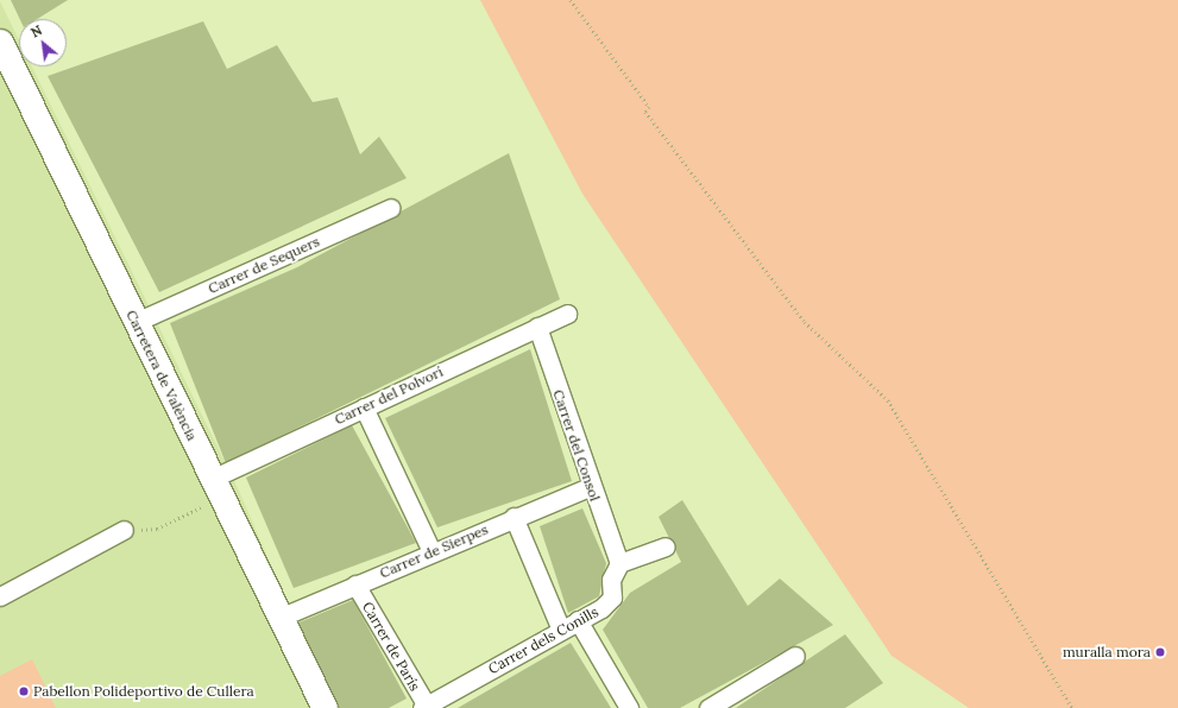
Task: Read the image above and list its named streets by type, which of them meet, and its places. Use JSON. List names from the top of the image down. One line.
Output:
{"streets":{"street":["Carrer de Sequers","Carretera de València","Carrer del Polvorí","Carrer del Consol","Carrer de Sierpes","Carrer dels Conills","Carrer de París"]},"crossings":[["Carrer de Sequers","Carretera de València"],["Carretera de València","Carrer del Polvorí"],["Carretera de València","Carrer de Sierpes"],["Carrer del Polvorí","Carrer del Consol"],["Carrer del Consol","Carrer de Sierpes"],["Carrer del Consol","Carrer dels Conills"],["Carrer de Sierpes","Carrer de París"],["Carrer dels Conills","Carrer de París"]],"places":["muralla mora","Pabellon Polideportivo de Cullera"],"north":"top left"}
